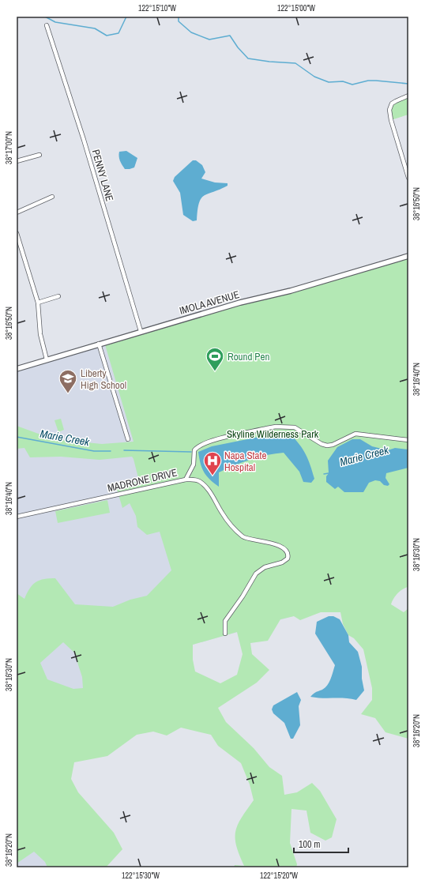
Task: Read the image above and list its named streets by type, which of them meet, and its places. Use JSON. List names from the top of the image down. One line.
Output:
{"streets":{"street":["PENNY LANE","IMOLA AVENUE","MADRONE DRIVE"]},"crossings":[["PENNY LANE","IMOLA AVENUE"]],"water":["Marie Creek"],"parks":["Skyline Wilderness Park"],"places":{"sports":["Round Pen"],"school or university":["Liberty High School"],"hospital":["Napa State Hospital"]},"scale_bar":"100 m","coordinates":["122°15'10\"W","122°15'00\"W","38°17'00\"N","38°16'50\"N","38°16'40\"N","38°16'30\"N","38°16'20\"N","122°15'30\"W","122°15'20\"W"]}
